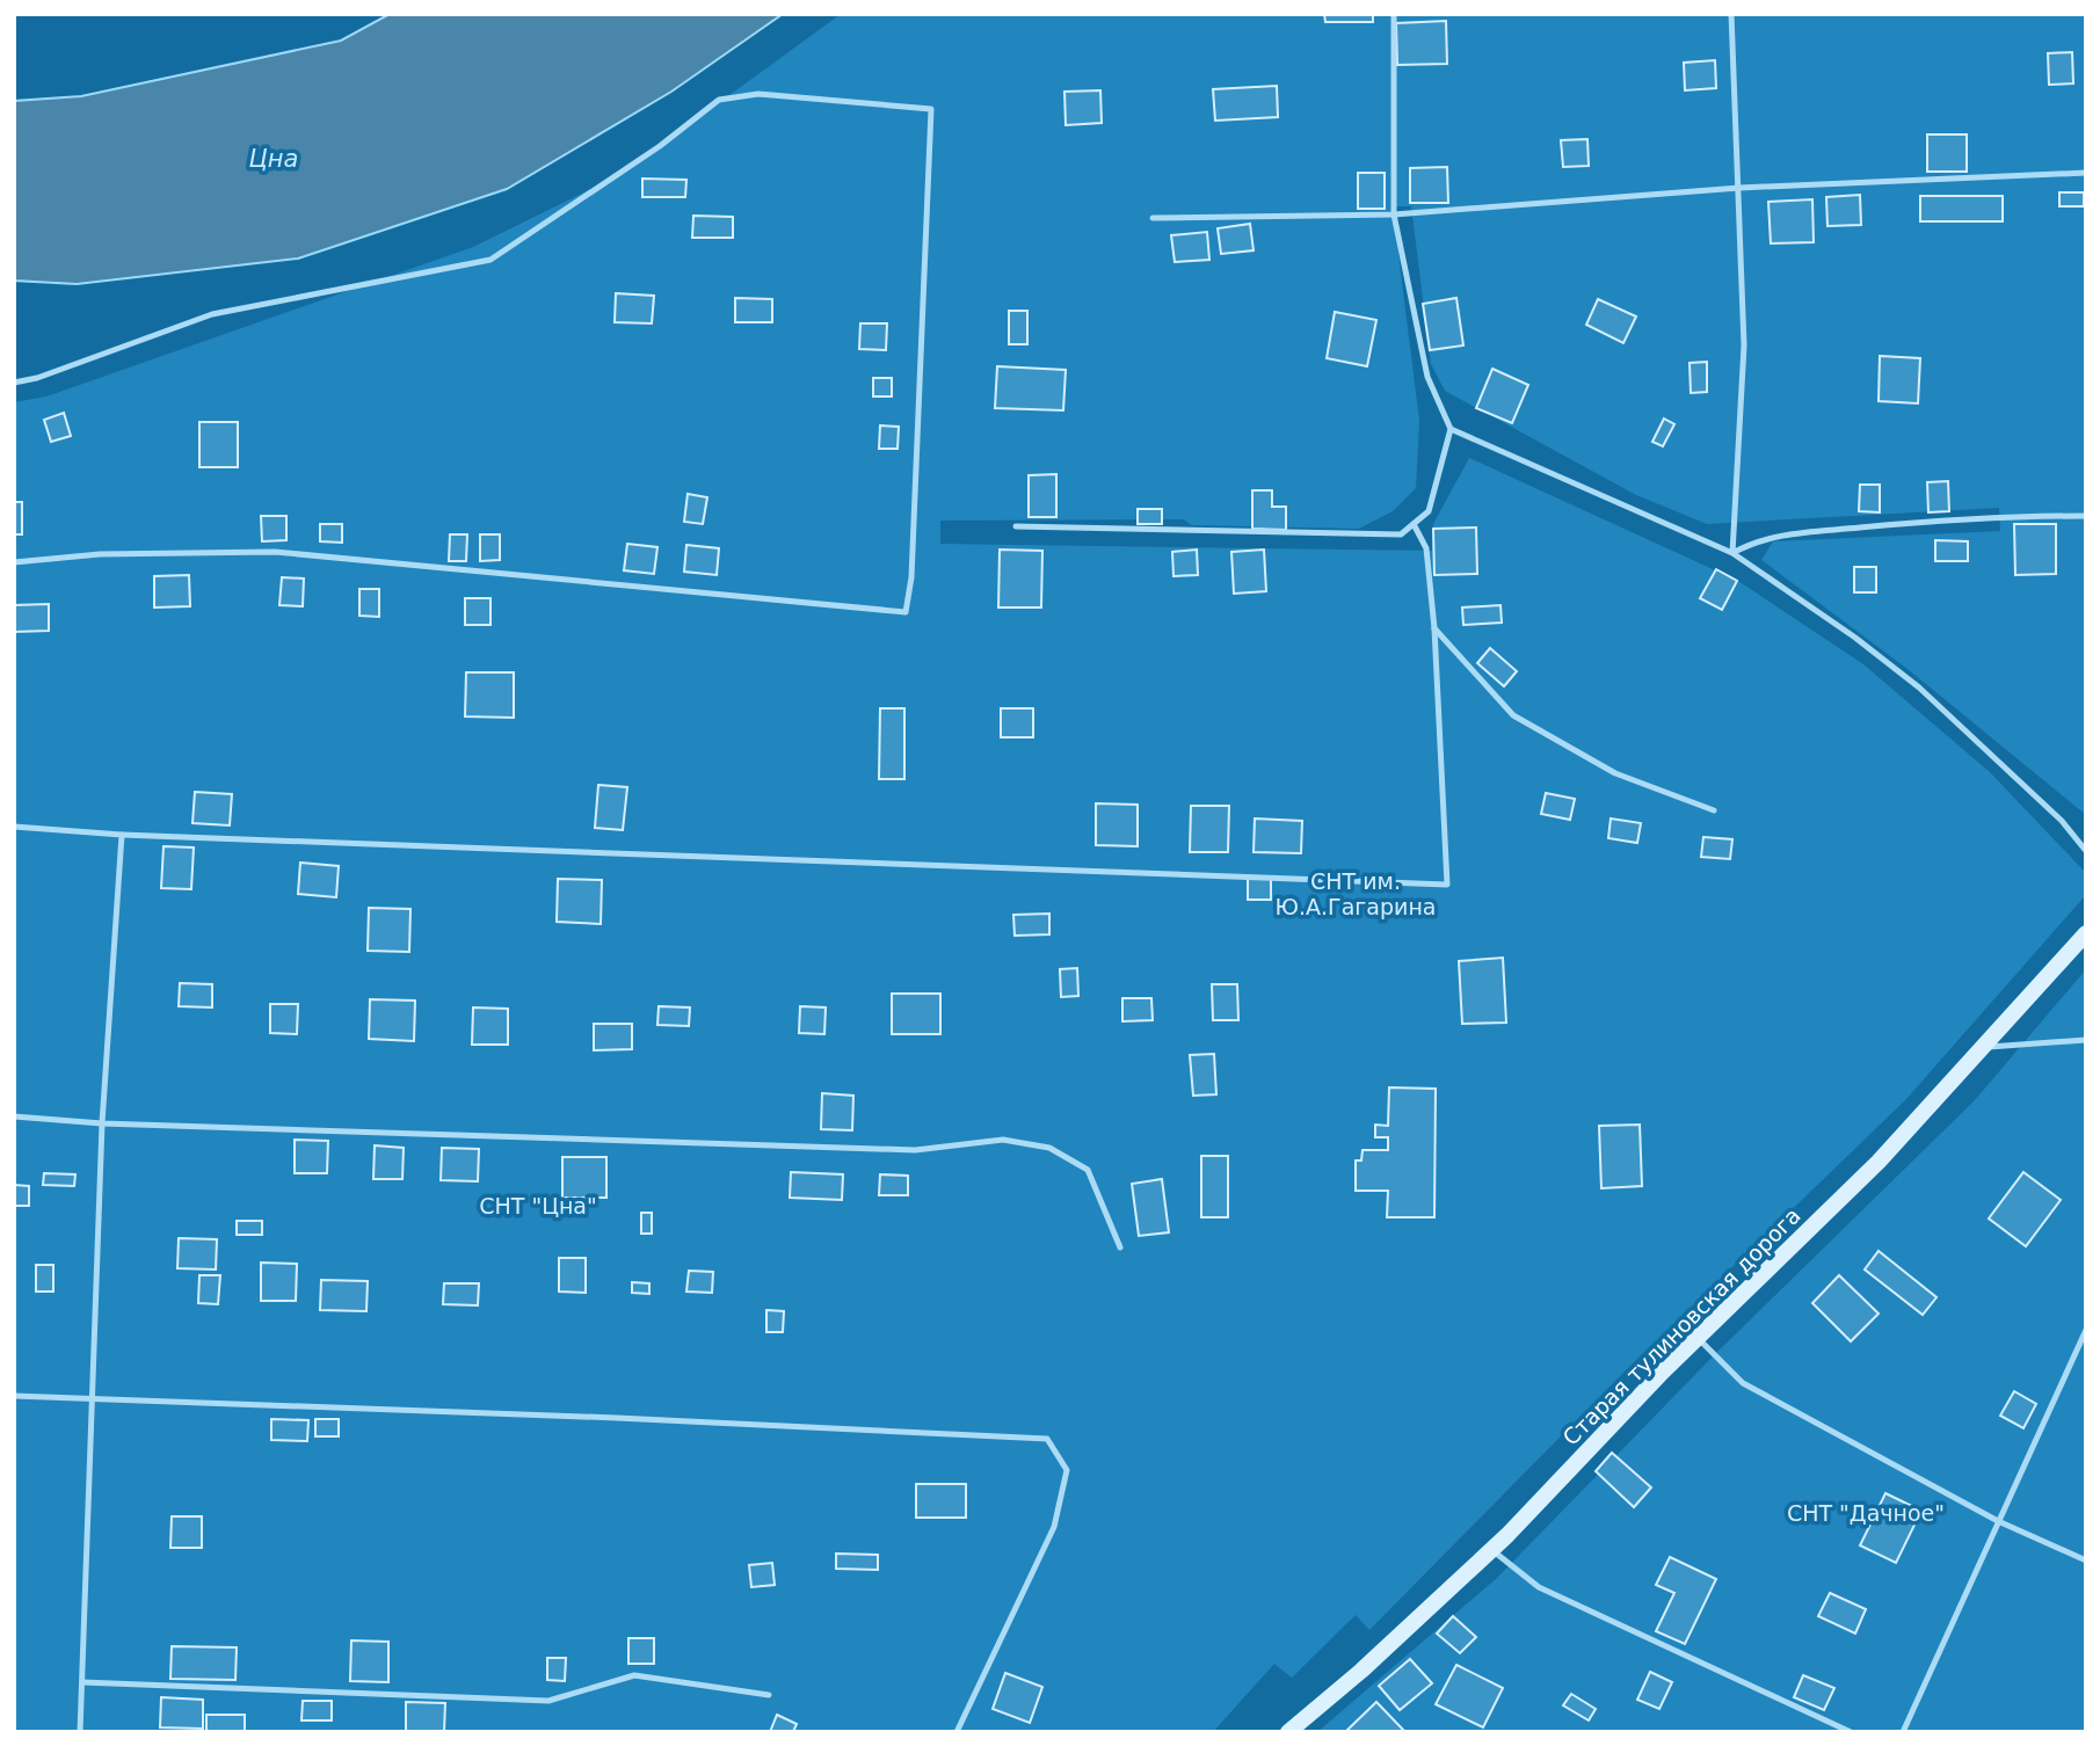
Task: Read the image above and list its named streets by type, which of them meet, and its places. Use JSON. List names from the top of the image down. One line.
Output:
{"streets":{"street":["Старая тулиновская дорога"]},"water":["Цна"],"parks":["СНТ им. Ю.А.Гагарина","СНТ \"Цна\"","СНТ \"Дачное\""]}
